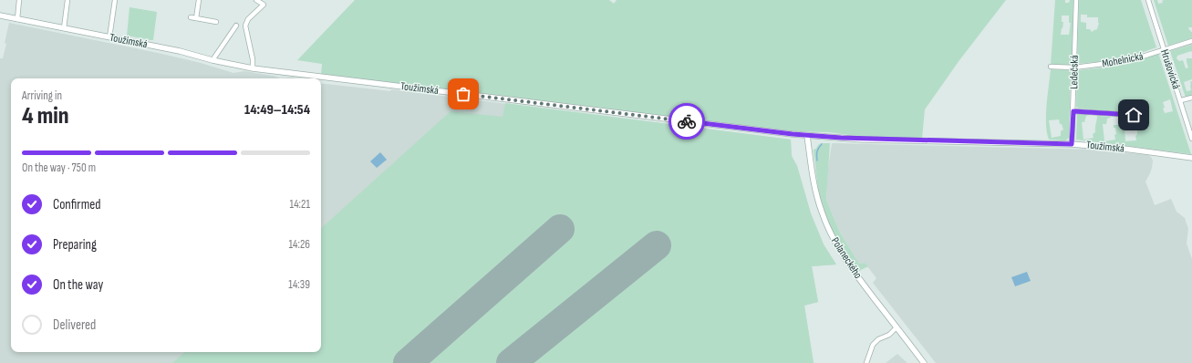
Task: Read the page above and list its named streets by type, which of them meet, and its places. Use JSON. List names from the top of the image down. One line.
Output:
{"streets":{"street":["Toužimská","Mohelnická","Hrušovická","Ledečská","Polaneckého"]},"crossings":[["Toužimská","Ledečská"],["Toužimská","Polaneckého"],["Mohelnická","Hrušovická"],["Mohelnická","Ledečská"]],"page":{"heading":["4 min","Arriving in","14:49–14:54"],"bar":"On the way · 750 m","list":[["Confirmed","14:21"],["Preparing","14:26"],["On the way","14:39"],"Delivered"]}}
